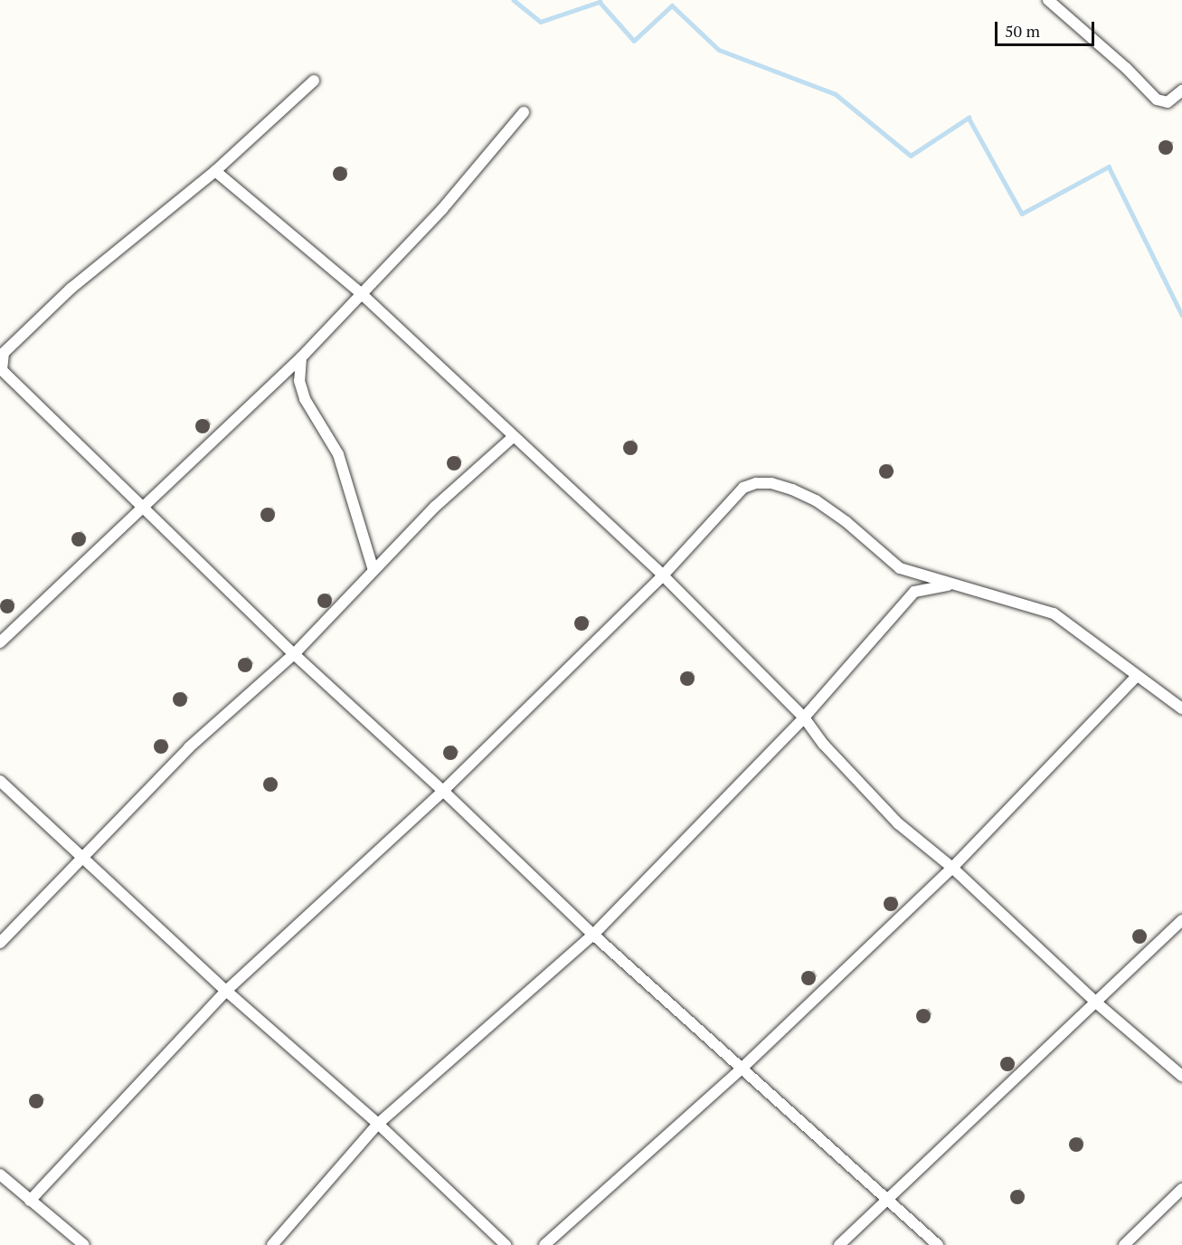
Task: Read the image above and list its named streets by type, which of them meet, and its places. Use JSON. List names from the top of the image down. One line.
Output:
{"scale_bar":"50 m"}
